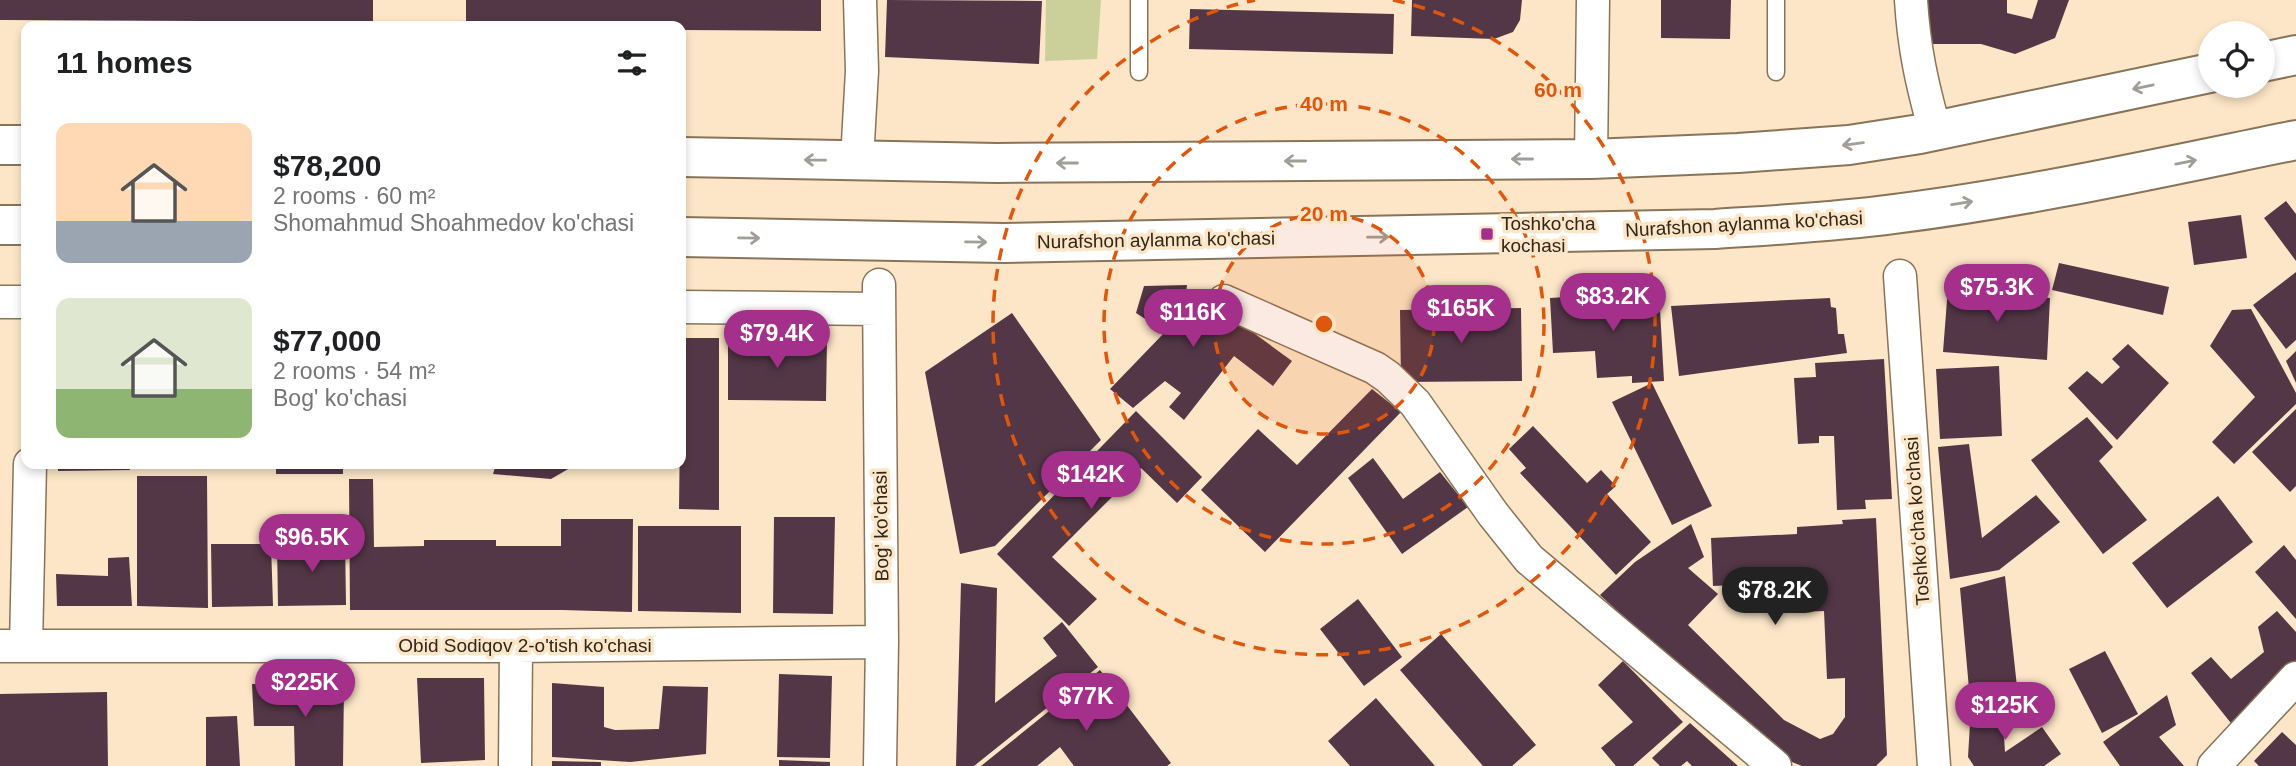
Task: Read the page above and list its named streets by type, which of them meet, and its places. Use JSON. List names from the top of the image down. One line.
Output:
{"streets":{"main road":["Nurafshon aylanma ko'chasi"],"street":["Toshkoʻcha koʻchasi","Bog' ko'chasi","Obid Sodiqov 2-o'tish ko'chasi"]},"crossings":[["Bog' ko'chasi","Obid Sodiqov 2-o'tish ko'chasi"]],"places":{"transit":["Toshko'cha kochasi"]},"page":{"heading":"11 homes","list":[{"name":"$78,200","note":"2 rooms · 60 m² · Shomahmud Shoahmedov ko'chasi"},{"name":"$77,000","note":"2 rooms · 54 m² · Bog' ko'chasi"}],"price":["$75.3K","$83.2K","$165K","$116K","$79.4K","$142K","$96.5K","$78.2K","$225K","$77K","$125K"]},"rings":["60 m","40 m","20 m"]}
